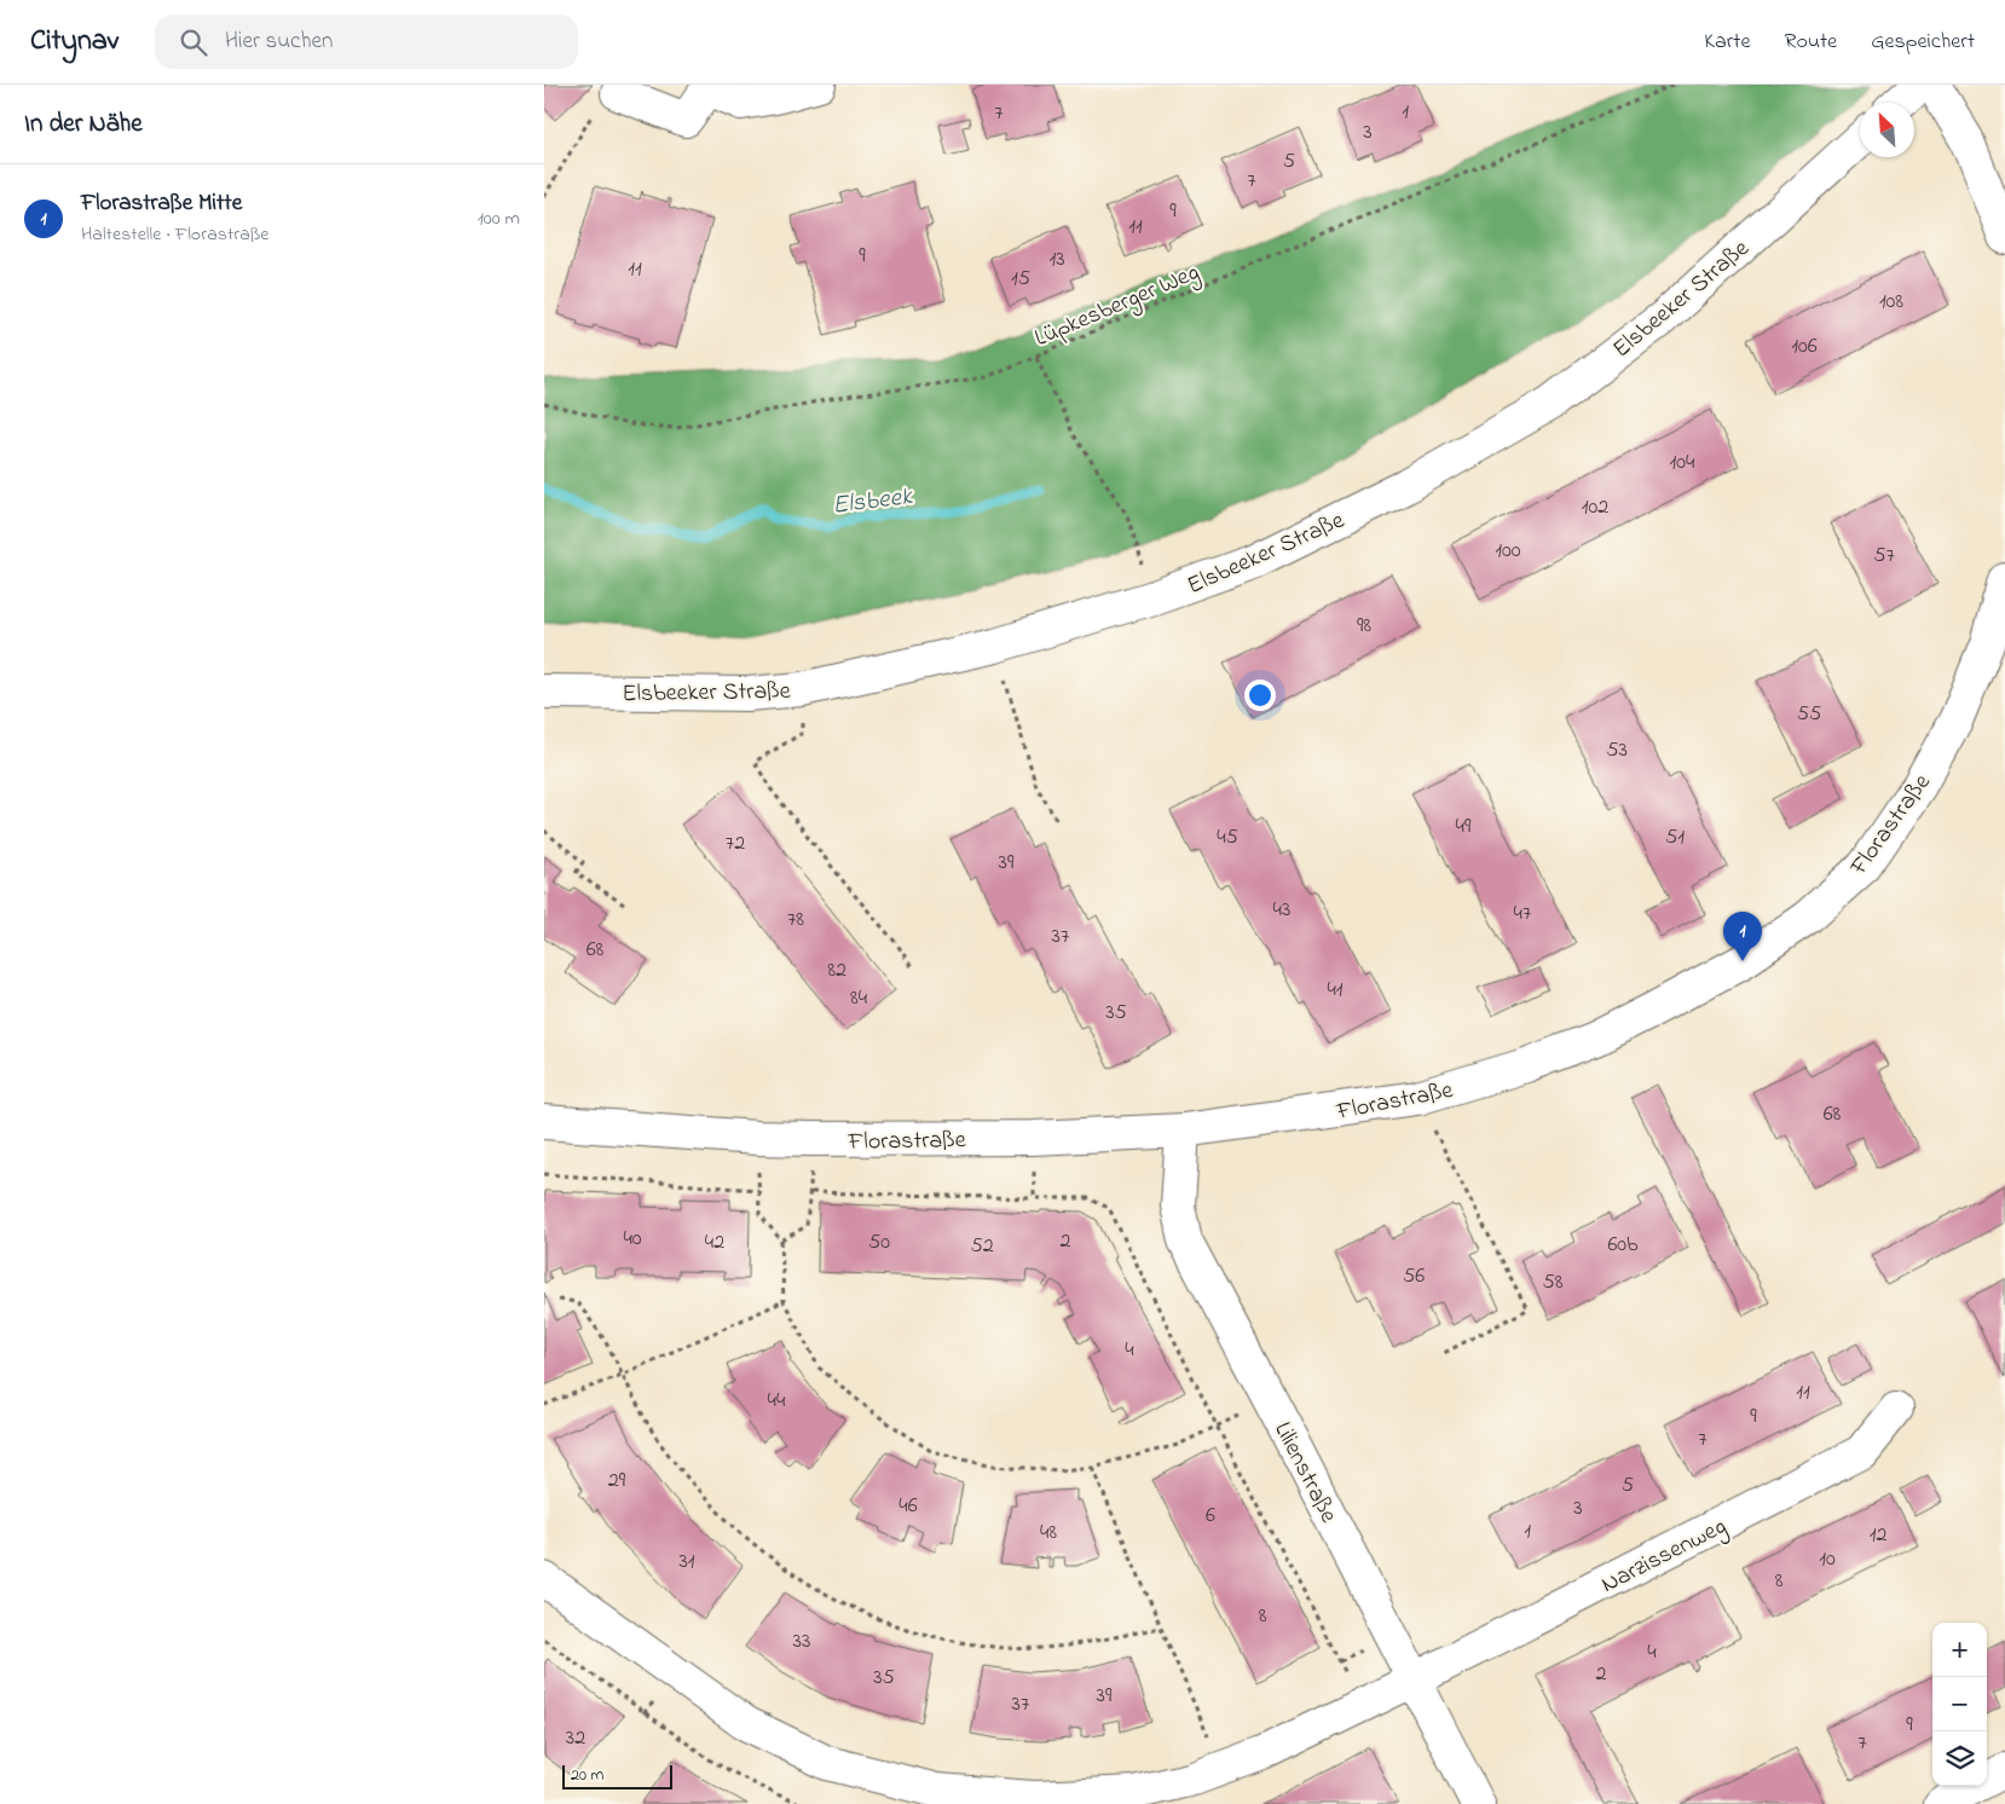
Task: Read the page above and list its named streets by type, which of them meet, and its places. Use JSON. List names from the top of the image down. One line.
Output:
{"streets":{"street":["Elsbeeker Straße","Florastraße","Lilienstraße","Narzissenweg"],"path":["Lüpkesberger Weg"]},"crossings":[["Florastraße","Lilienstraße"],["Lilienstraße","Narzissenweg"]],"water":["Elsbeek"],"house_numbers":["1","7","3","5","7","9","11","9","13","11","15","108","106","104","102","100","57","98","55","53","49","45","51","72","39","43","47","78","37","68","82","41","84","35","68","40","2","42","50","60b","52","56","58","4","11","44","9","7","29","5","46","3","6","1","48","12","10","31","8","8","33","4","2","35","39","37","9","32","7"],"scale_bar":"20 m","north":"top left","page":{"header":"Citynav","search":"Hier suchen","nav":["Karte","Route","Gespeichert"],"heading":"In der Nähe","list":[{"mark":"1","name":"Florastraße Mitte","note":"Haltestelle · Florastraße","value":"100 m"}],"pins":"1","map_buttons":["+","−"],"scale":"20 m"}}
